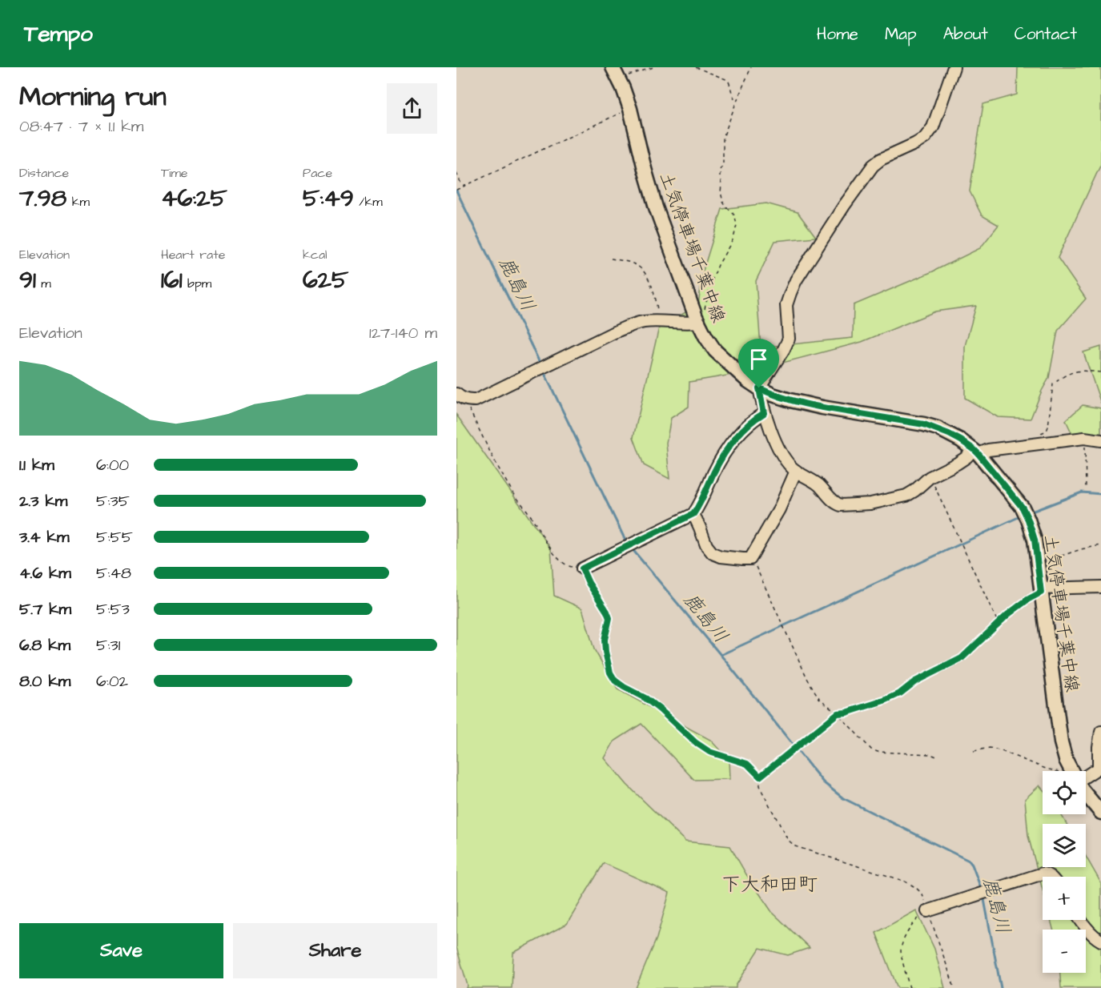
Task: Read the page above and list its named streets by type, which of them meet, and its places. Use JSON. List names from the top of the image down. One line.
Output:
{"streets":{"main road":["土気停車場千葉中線"]},"districts":["下大和田町"],"water":["鹿島川"],"page":{"header":"Tempo","nav":["Home","Map","About","Contact"],"heading":["Morning run","08:47 · 7 × 1.1 km"],"stats":[["Distance","7.98 km"],["Time","46:25"],["Pace","5:49 /km"],["Elevation","91 m"],["Heart rate","161 bpm"],["kcal","625"]],"chart":["Elevation","127–140 m"],"list":[{"name":"1.1 km","note":"6:00"},{"name":"2.3 km","note":"5:35"},{"name":"3.4 km","note":"5:55"},{"name":"4.6 km","note":"5:48"},{"name":"5.7 km","note":"5:53"},{"name":"6.8 km","note":"5:31"},{"name":"8.0 km","note":"6:02"}],"map_buttons":["+","−"],"buttons":["Save","Share"]}}
